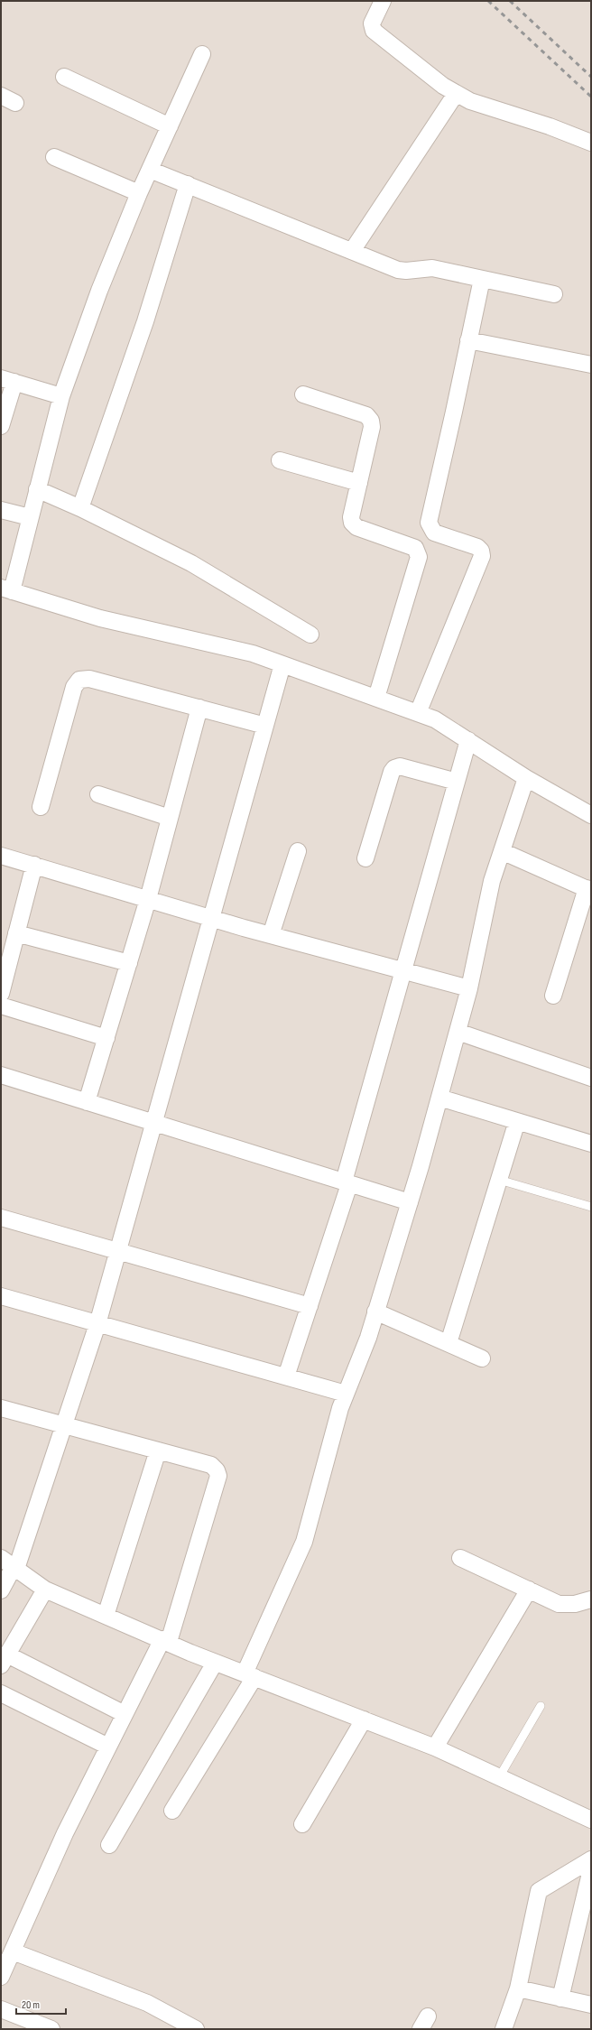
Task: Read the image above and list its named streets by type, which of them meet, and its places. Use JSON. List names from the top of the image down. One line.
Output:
{"scale_bar":"20 m"}
